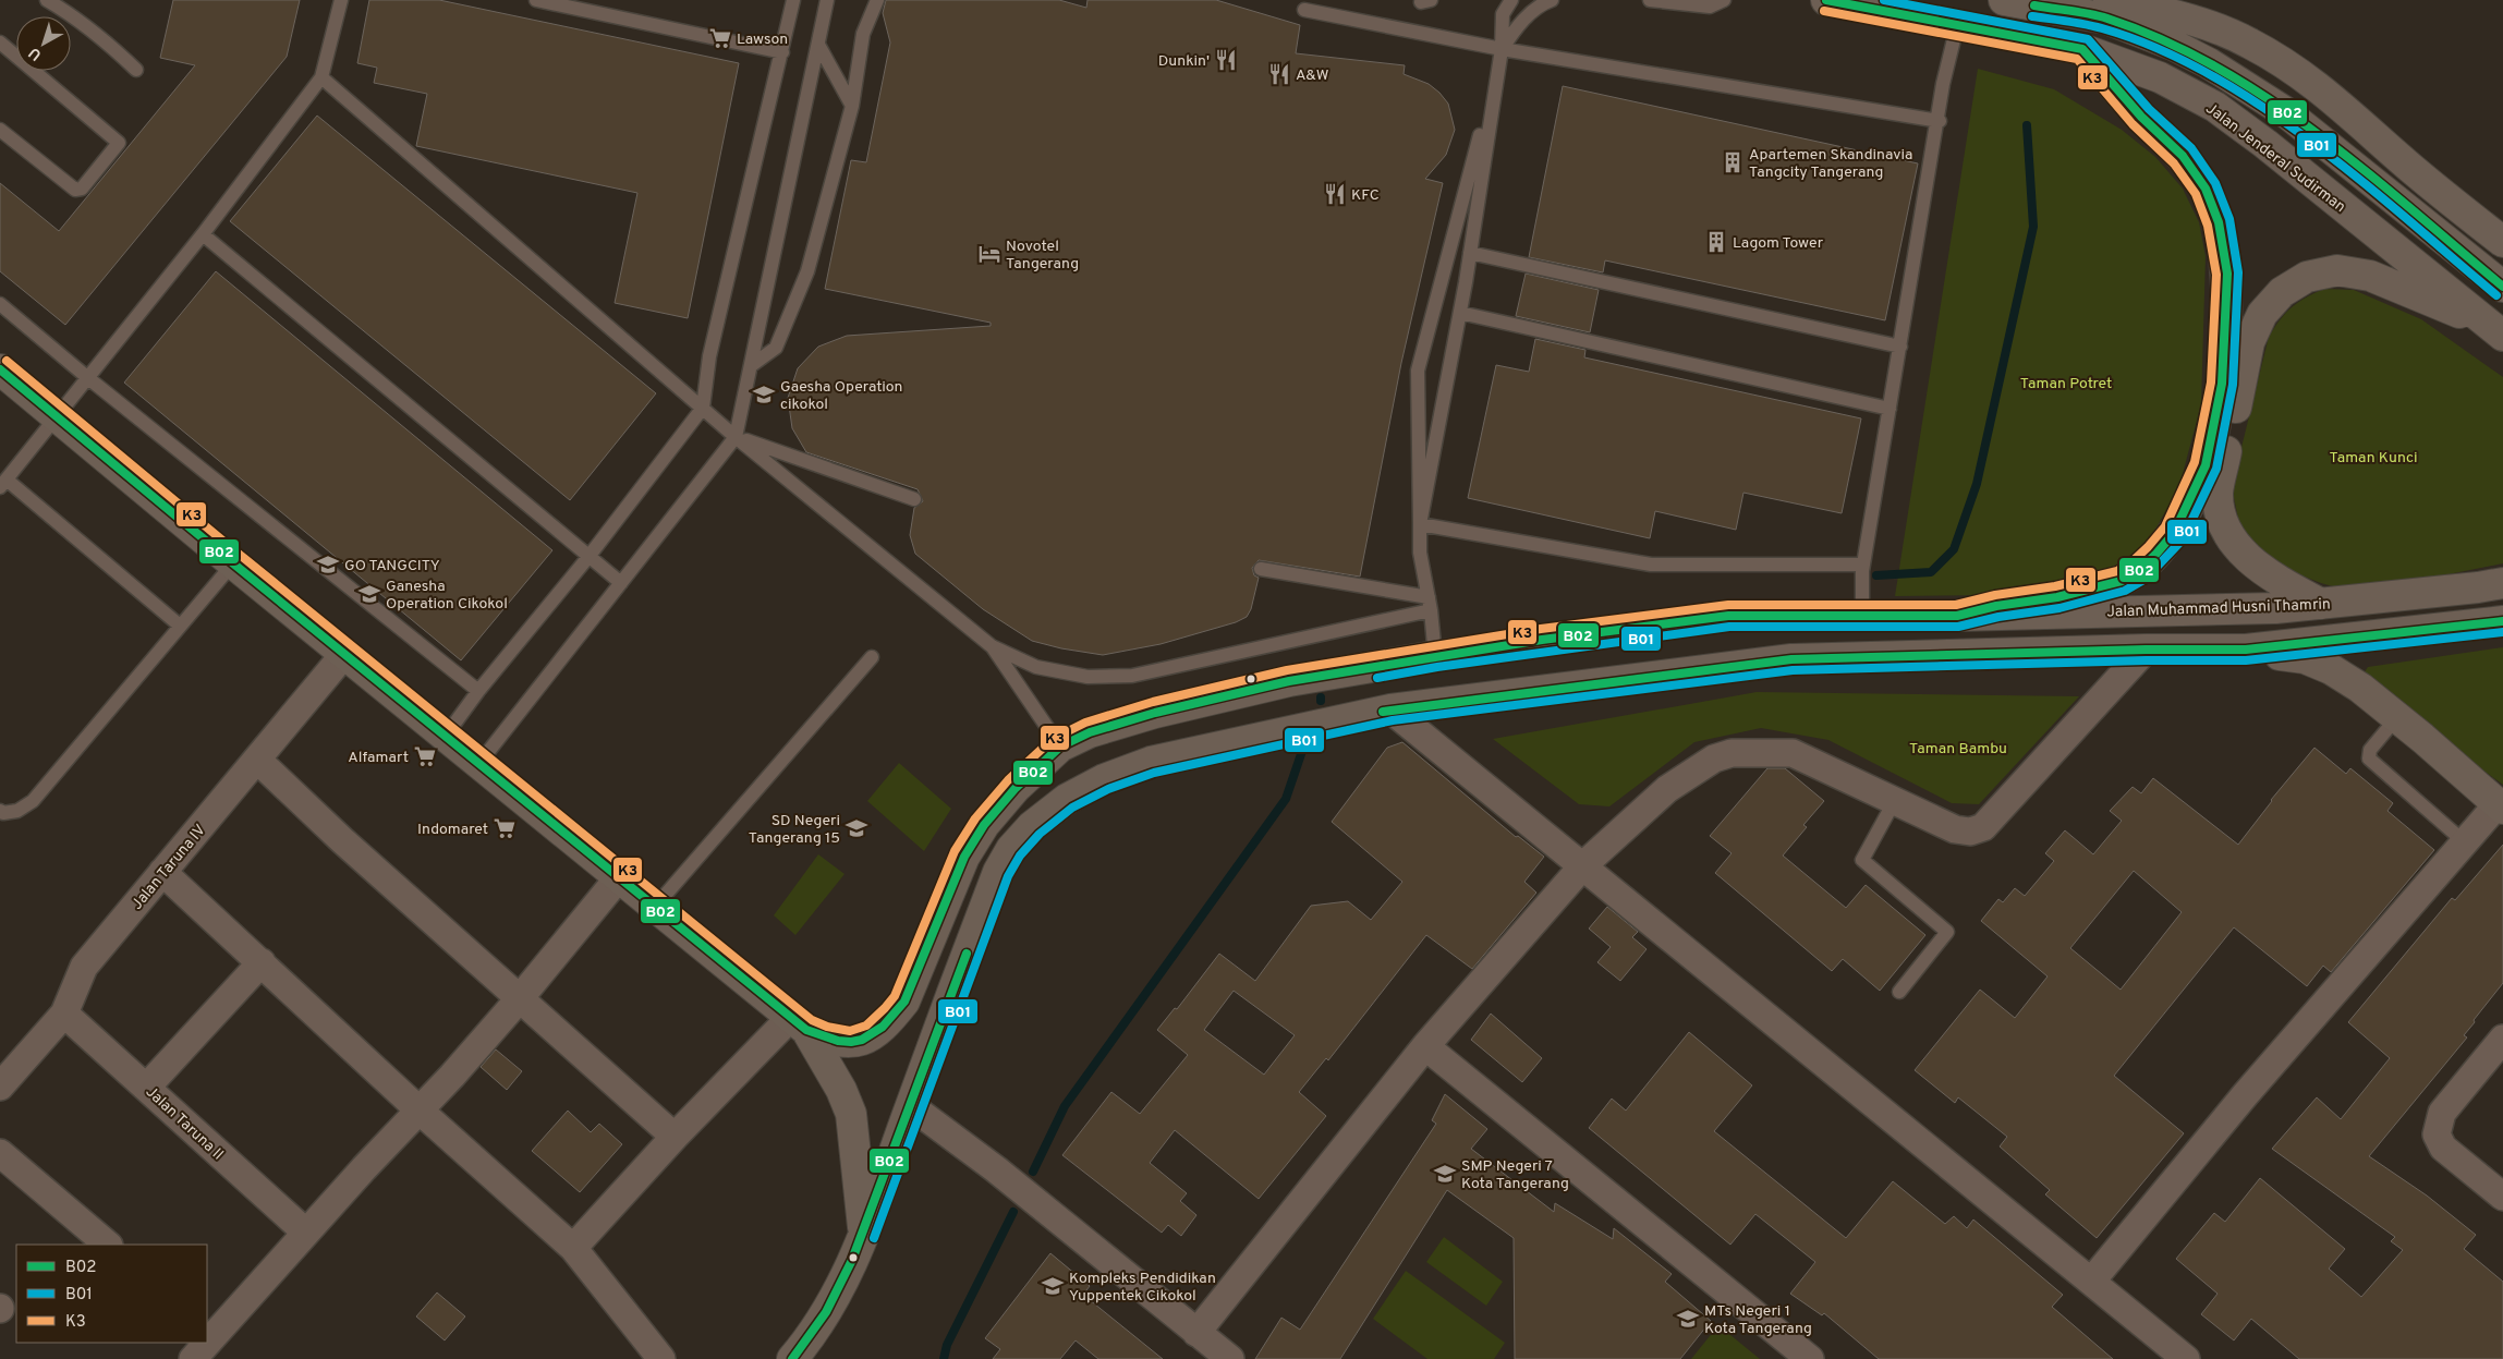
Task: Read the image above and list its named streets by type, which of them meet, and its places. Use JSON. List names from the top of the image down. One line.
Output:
{"streets":{"main road":["Jalan Jenderal Sudirman","Jalan Muhammad Husni Thamrin"],"street":["Jalan Taruna IV","Jalan Taruna II"]},"crossings":[["Jalan Taruna IV","Jalan Taruna II"]],"parks":["Taman Potret","Taman Kunci","Taman Bambu"],"places":{"supermarket":["Lawson","Alfamart","Indomaret"],"restaurant":["Dunkin'","A&W","KFC"],"building":["Apartemen Skandinavia Tangcity Tangerang","Lagom Tower"],"hotel":["Novotel Tangerang"],"school or university":["Gaesha Operation cikokol","GO TANGCITY","Ganesha Operation Cikokol","SD Negeri Tangerang 15","SMP Negeri 7 Kota Tangerang","Kompleks Pendidikan Yuppentek Cikokol","MTs Negeri 1 Kota Tangerang"]},"lines":["transit line B02","transit line B01","transit line K3"],"legend":["B02","B01","K3"],"north":"bottom left"}
